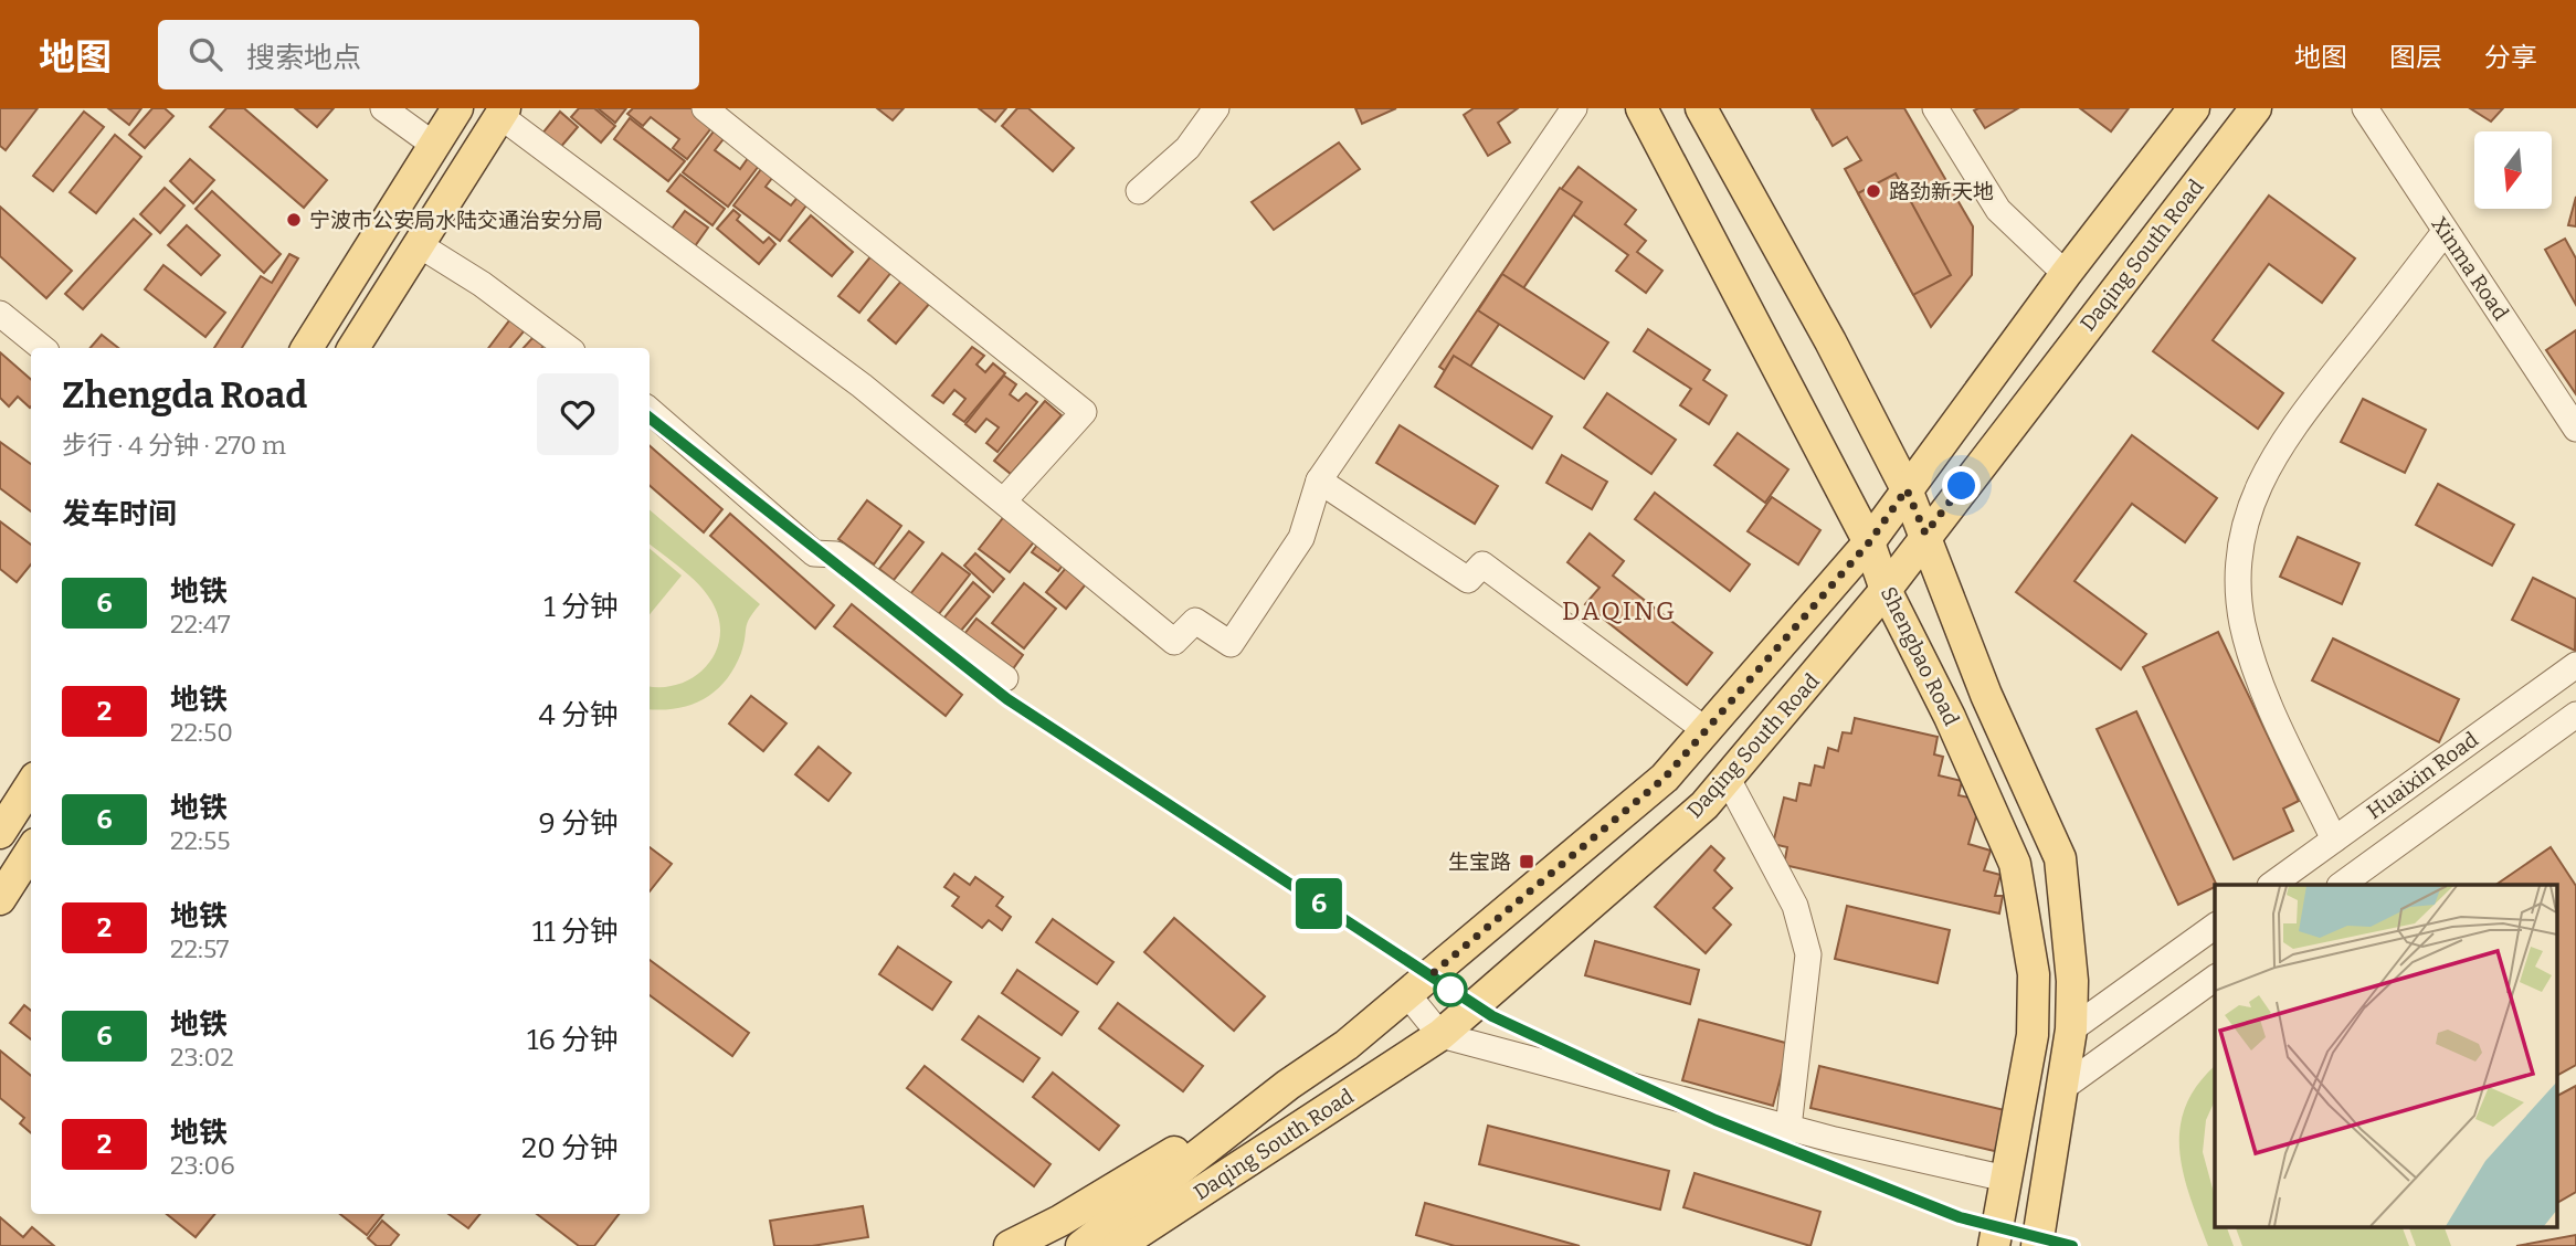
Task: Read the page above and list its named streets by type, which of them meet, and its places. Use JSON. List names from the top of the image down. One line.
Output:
{"streets":{"main road":["Daqing South Road","Shengbao Road"],"street":["Xinma Road","Huaixin Road"]},"crossings":[["Daqing South Road","Shengbao Road"]],"districts":["DAQING"],"places":{"other":["路劲新天地","宁波市公安局水陆交通治安分局"],"transit":["生宝路"]},"lines":["metro line 6"],"north":"bottom","page":{"header":"地图","search":"搜索地点","nav":["地图","图层","分享"],"on_map":"6","heading":[["Zhengda Road","步行 · 4 分钟 · 270 m"],"发车时间"],"list":[{"mark":"6","name":"地铁","note":"22:47","value":"1 分钟"},{"mark":"2","name":"地铁","note":"22:50","value":"4 分钟"},{"mark":"6","name":"地铁","note":"22:55","value":"9 分钟"},{"mark":"2","name":"地铁","note":"22:57","value":"11 分钟"},{"mark":"6","name":"地铁","note":"23:02","value":"16 分钟"},{"mark":"2","name":"地铁","note":"23:06","value":"20 分钟"}]}}
